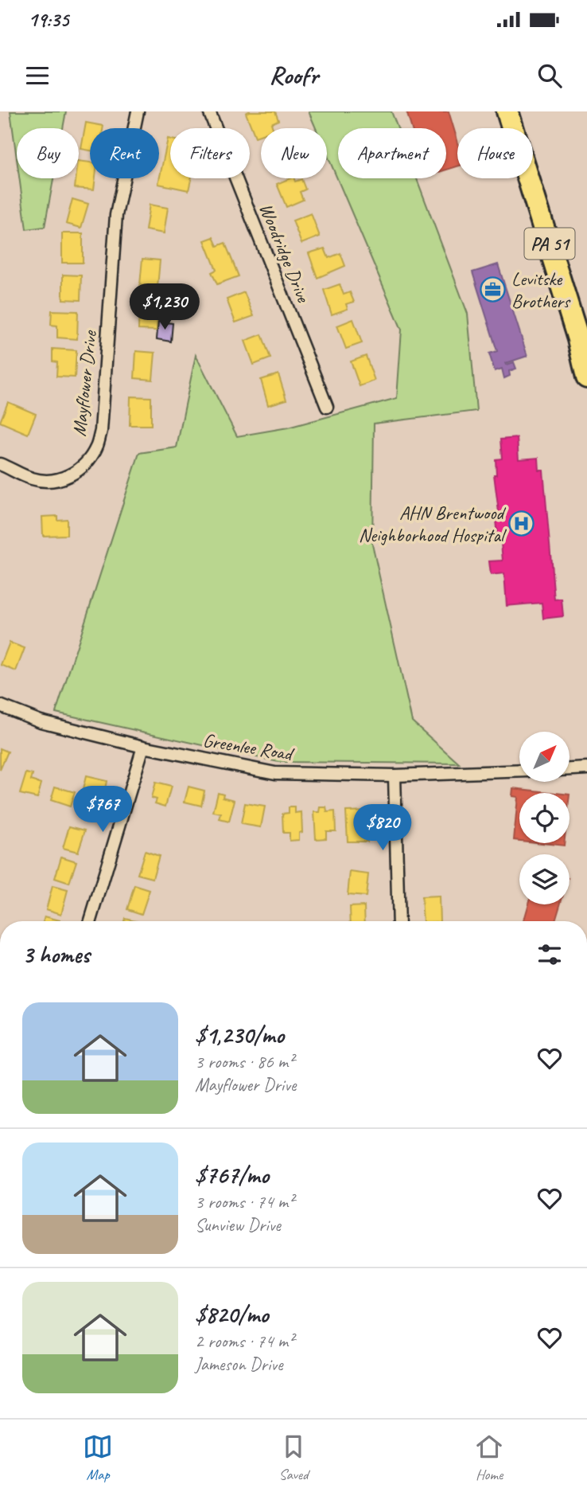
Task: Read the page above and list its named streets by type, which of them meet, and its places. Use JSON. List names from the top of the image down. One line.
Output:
{"streets":{"highway":["PA 51"],"street":["Woodridge Drive","Mayflower Drive","Greenlee Road"]},"places":{"office":["Levitske Brothers"],"hospital":["AHN Brentwood Neighborhood Hospital"]},"north":"top right","page":{"status":"19:35","header":"Roofr","chip":["Buy","Rent","Filters","New","Apartment","House"],"price":["$1,230","$767","$820"],"heading":"3 homes","list":[{"name":"$1,230/mo","note":"3 rooms · 86 m² · Mayflower Drive"},{"name":"$767/mo","note":"3 rooms · 74 m² · Sunview Drive"},{"name":"$820/mo","note":"2 rooms · 74 m² · Jameson Drive"}],"tabs":["Map","Saved","Home"]}}
